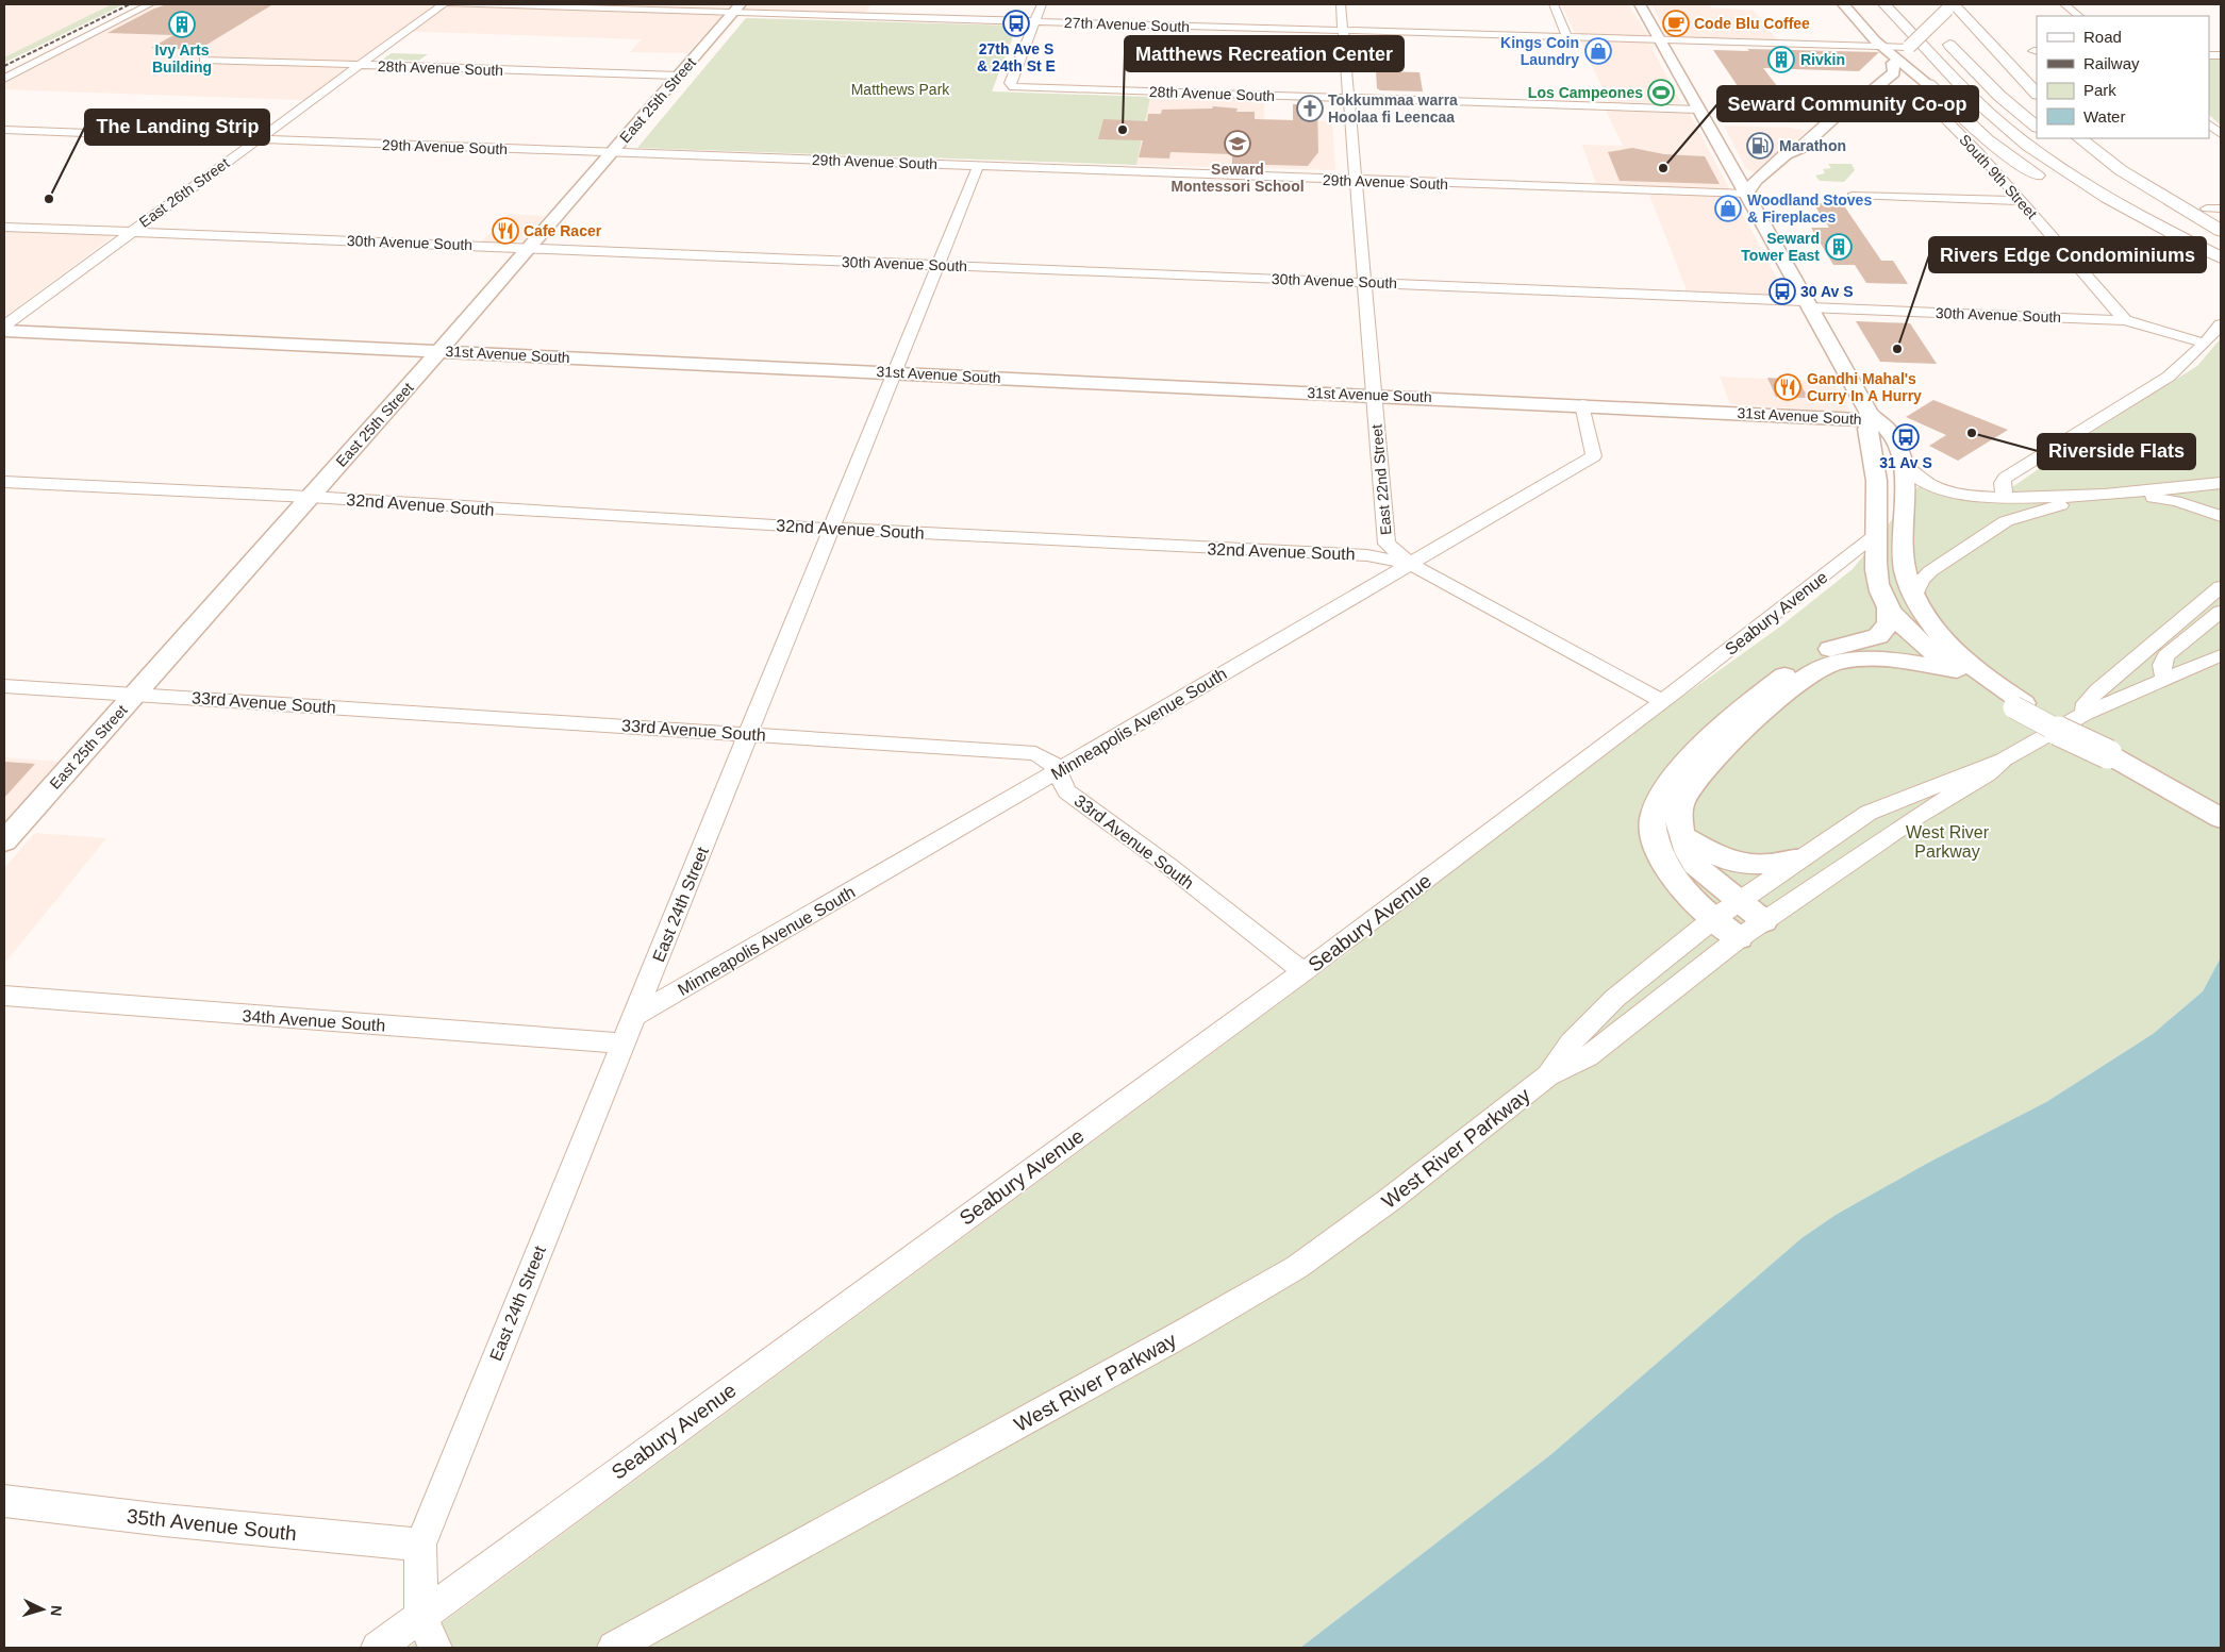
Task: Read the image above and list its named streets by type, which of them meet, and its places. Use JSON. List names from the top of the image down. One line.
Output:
{"streets":{"street":["27th Avenue South","28th Avenue South","East 25th Street","29th Avenue South","South 9th Street","East 26th Street","30th Avenue South","31st Avenue South","East 22nd Street","32nd Avenue South","Seabury Avenue","33rd Avenue South","Minneapolis Avenue South","East 24th Street","34th Avenue South","West River Parkway","35th Avenue South"]},"crossings":[["27th Avenue South","28th Avenue South"],["27th Avenue South","East 25th Street"],["27th Avenue South","East 22nd Street"],["28th Avenue South","East 25th Street"],["28th Avenue South","East 26th Street"],["28th Avenue South","East 22nd Street"],["East 25th Street","29th Avenue South"],["East 25th Street","30th Avenue South"],["East 25th Street","31st Avenue South"],["East 25th Street","32nd Avenue South"],["East 25th Street","33rd Avenue South"],["29th Avenue South","East 26th Street"],["29th Avenue South","East 22nd Street"],["29th Avenue South","East 24th Street"],["South 9th Street","30th Avenue South"],["East 26th Street","30th Avenue South"],["30th Avenue South","East 22nd Street"],["30th Avenue South","East 24th Street"],["31st Avenue South","East 22nd Street"],["31st Avenue South","Minneapolis Avenue South"],["31st Avenue South","East 24th Street"],["East 22nd Street","32nd Avenue South"],["East 22nd Street","Minneapolis Avenue South"],["32nd Avenue South","Seabury Avenue"],["32nd Avenue South","Minneapolis Avenue South"],["32nd Avenue South","East 24th Street"],["Seabury Avenue","33rd Avenue South"],["Seabury Avenue","East 24th Street"],["33rd Avenue South","Minneapolis Avenue South"],["33rd Avenue South","East 24th Street"],["Minneapolis Avenue South","East 24th Street"],["East 24th Street","34th Avenue South"],["East 24th Street","35th Avenue South"]],"parks":["Matthews Park","West River Parkway"],"places":{"bus stop":["27th Ave S & 24th St E","30 Av S","31 Av S"],"cafe":["Code Blu Coffee"],"building":["Ivy Arts Building","Rivkin","Seward Tower East"],"shop":["Kings Coin Laundry","Woodland Stoves & Fireplaces"],"sports":["Los Campeones"],"church":["Tokkummaa warra Hoolaa fi Leencaa"],"other":["Matthews Recreation Center","Seward Community Co-op","The Landing Strip","Rivers Edge Condominiums","Riverside Flats"],"school or university":["Seward Montessori School"],"fuel station":["Marathon"],"restaurant":["Cafe Racer","Gandhi Mahal's Curry In A Hurry"]},"legend":["Road","Railway","Park","Water"],"north":"right"}
